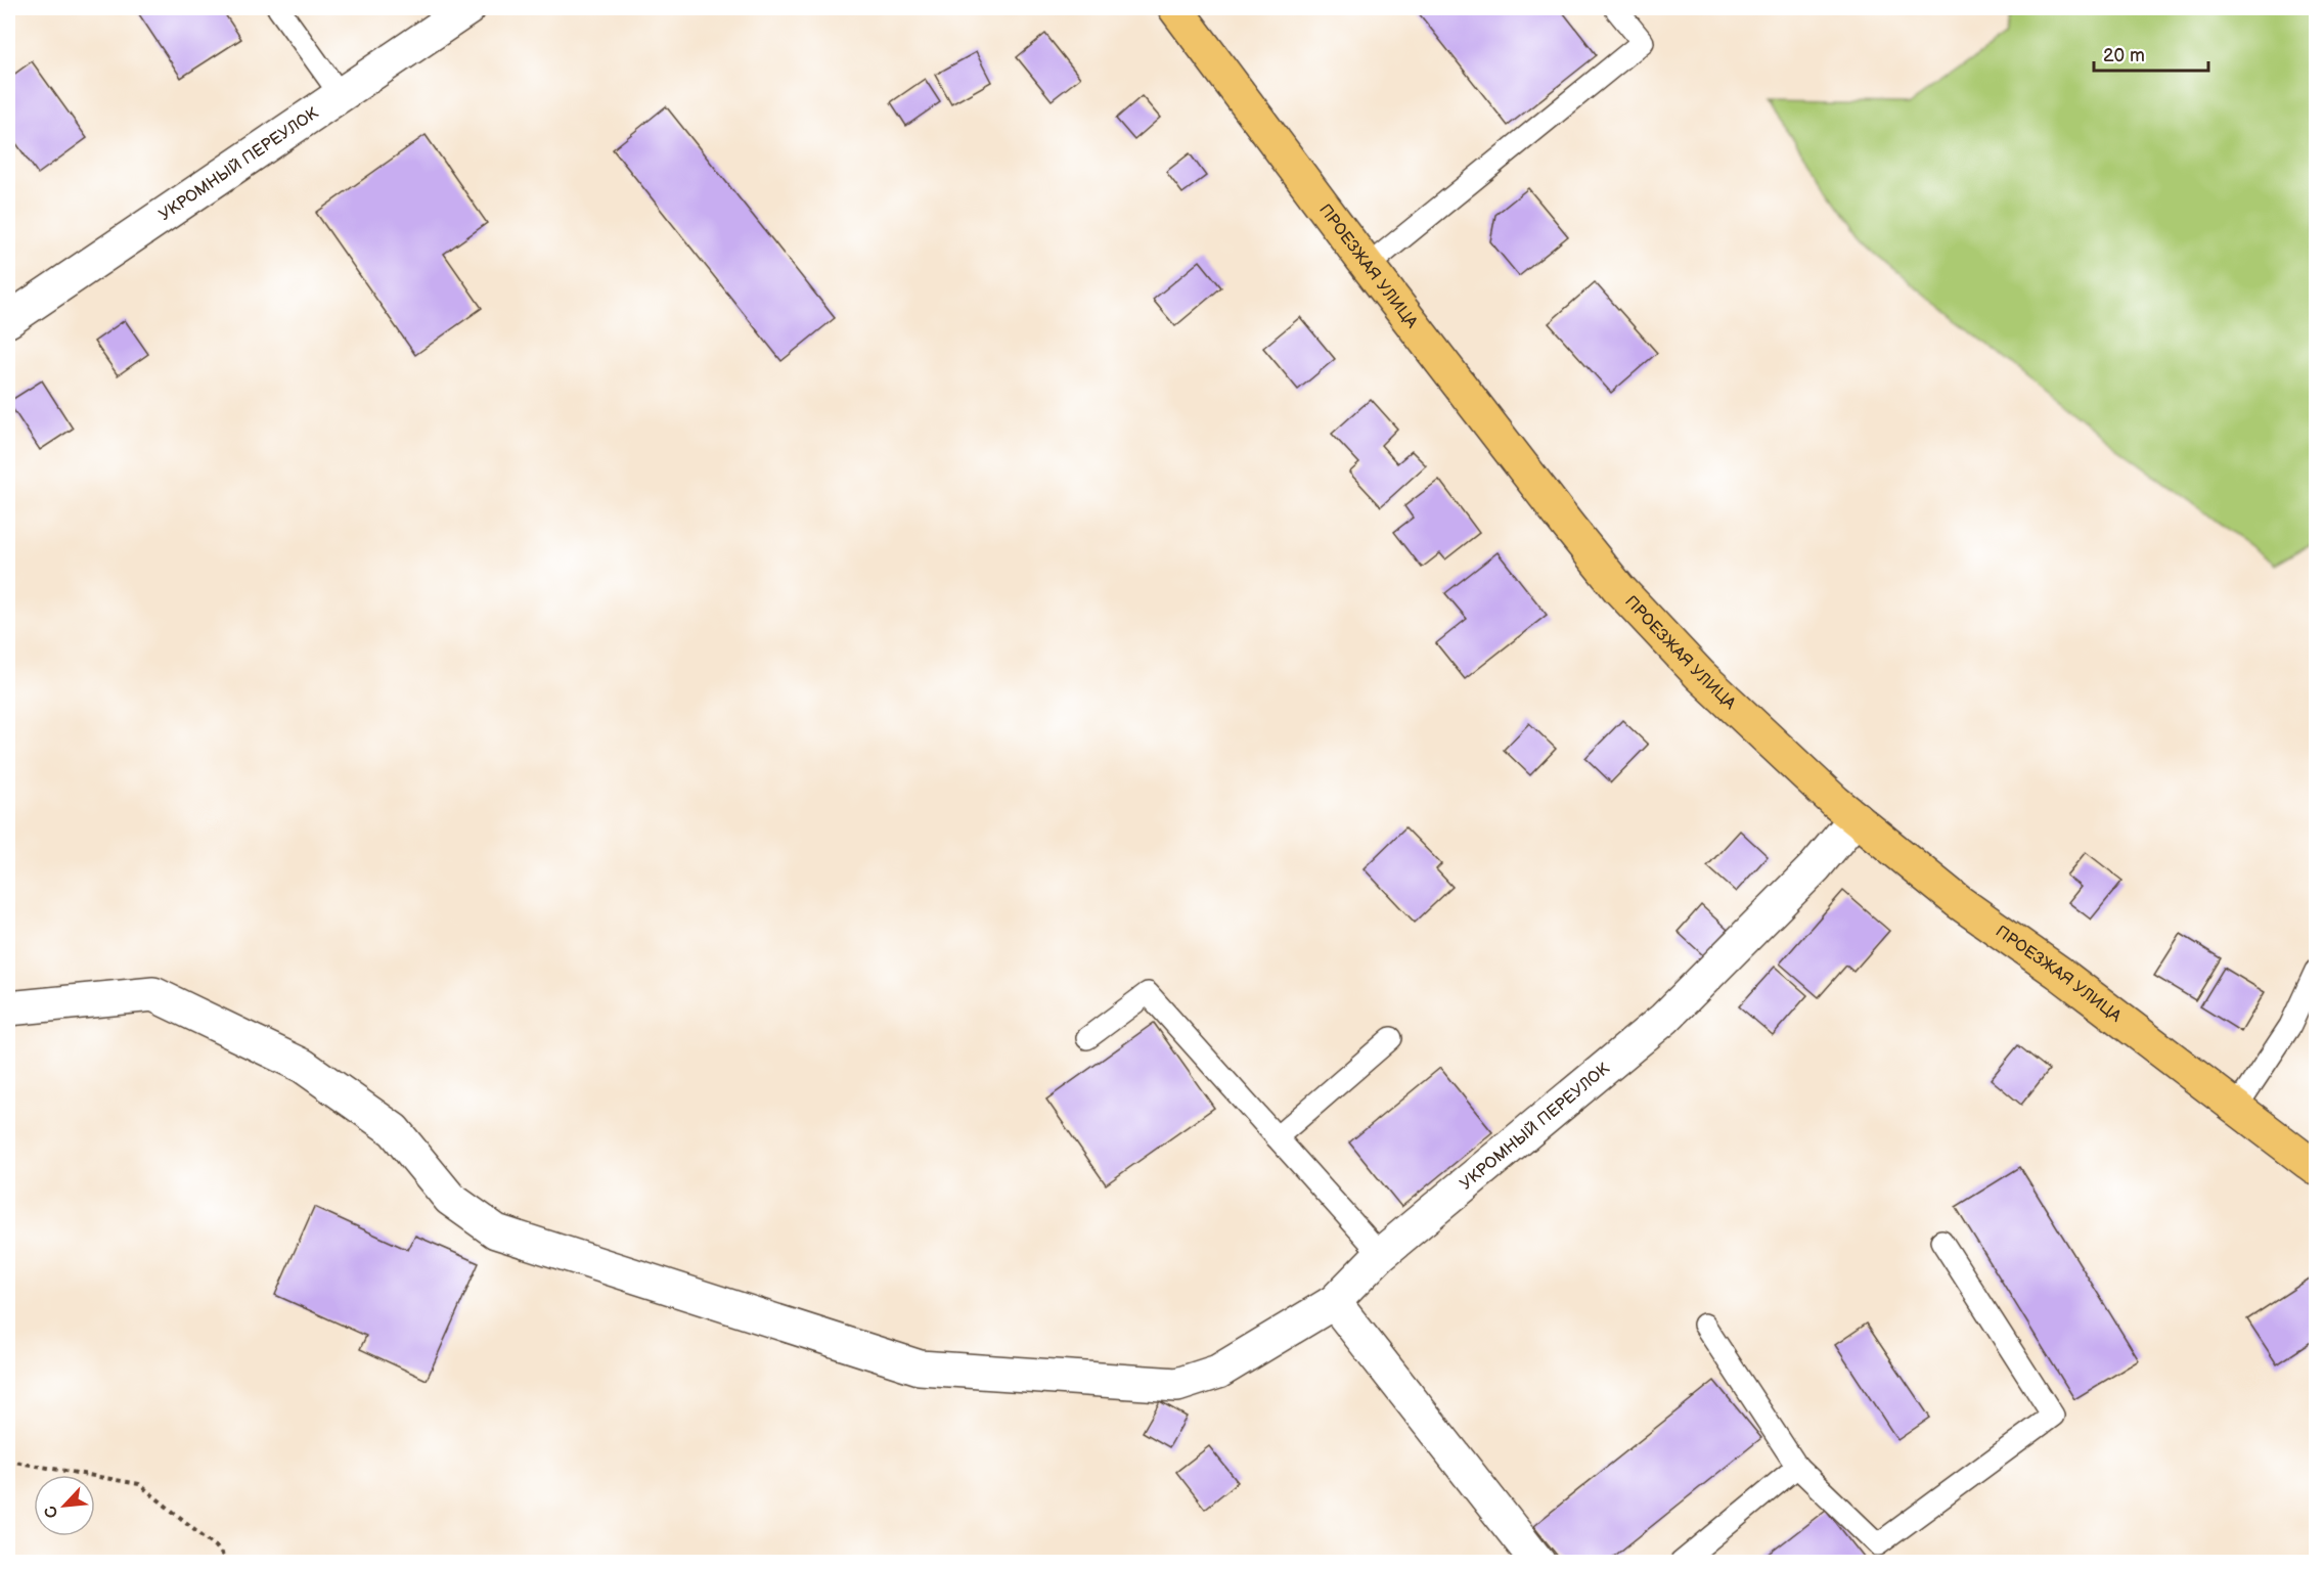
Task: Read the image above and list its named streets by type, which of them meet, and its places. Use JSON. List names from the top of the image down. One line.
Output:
{"streets":{"main road":["ПРОЕЗЖАЯ УЛИЦА"],"street":["УКРОМНЫЙ ПЕРЕУЛОК"]},"crossings":[["УКРОМНЫЙ ПЕРЕУЛОК","ПРОЕЗЖАЯ УЛИЦА"]],"scale_bar":"20 m","north":"bottom left"}
